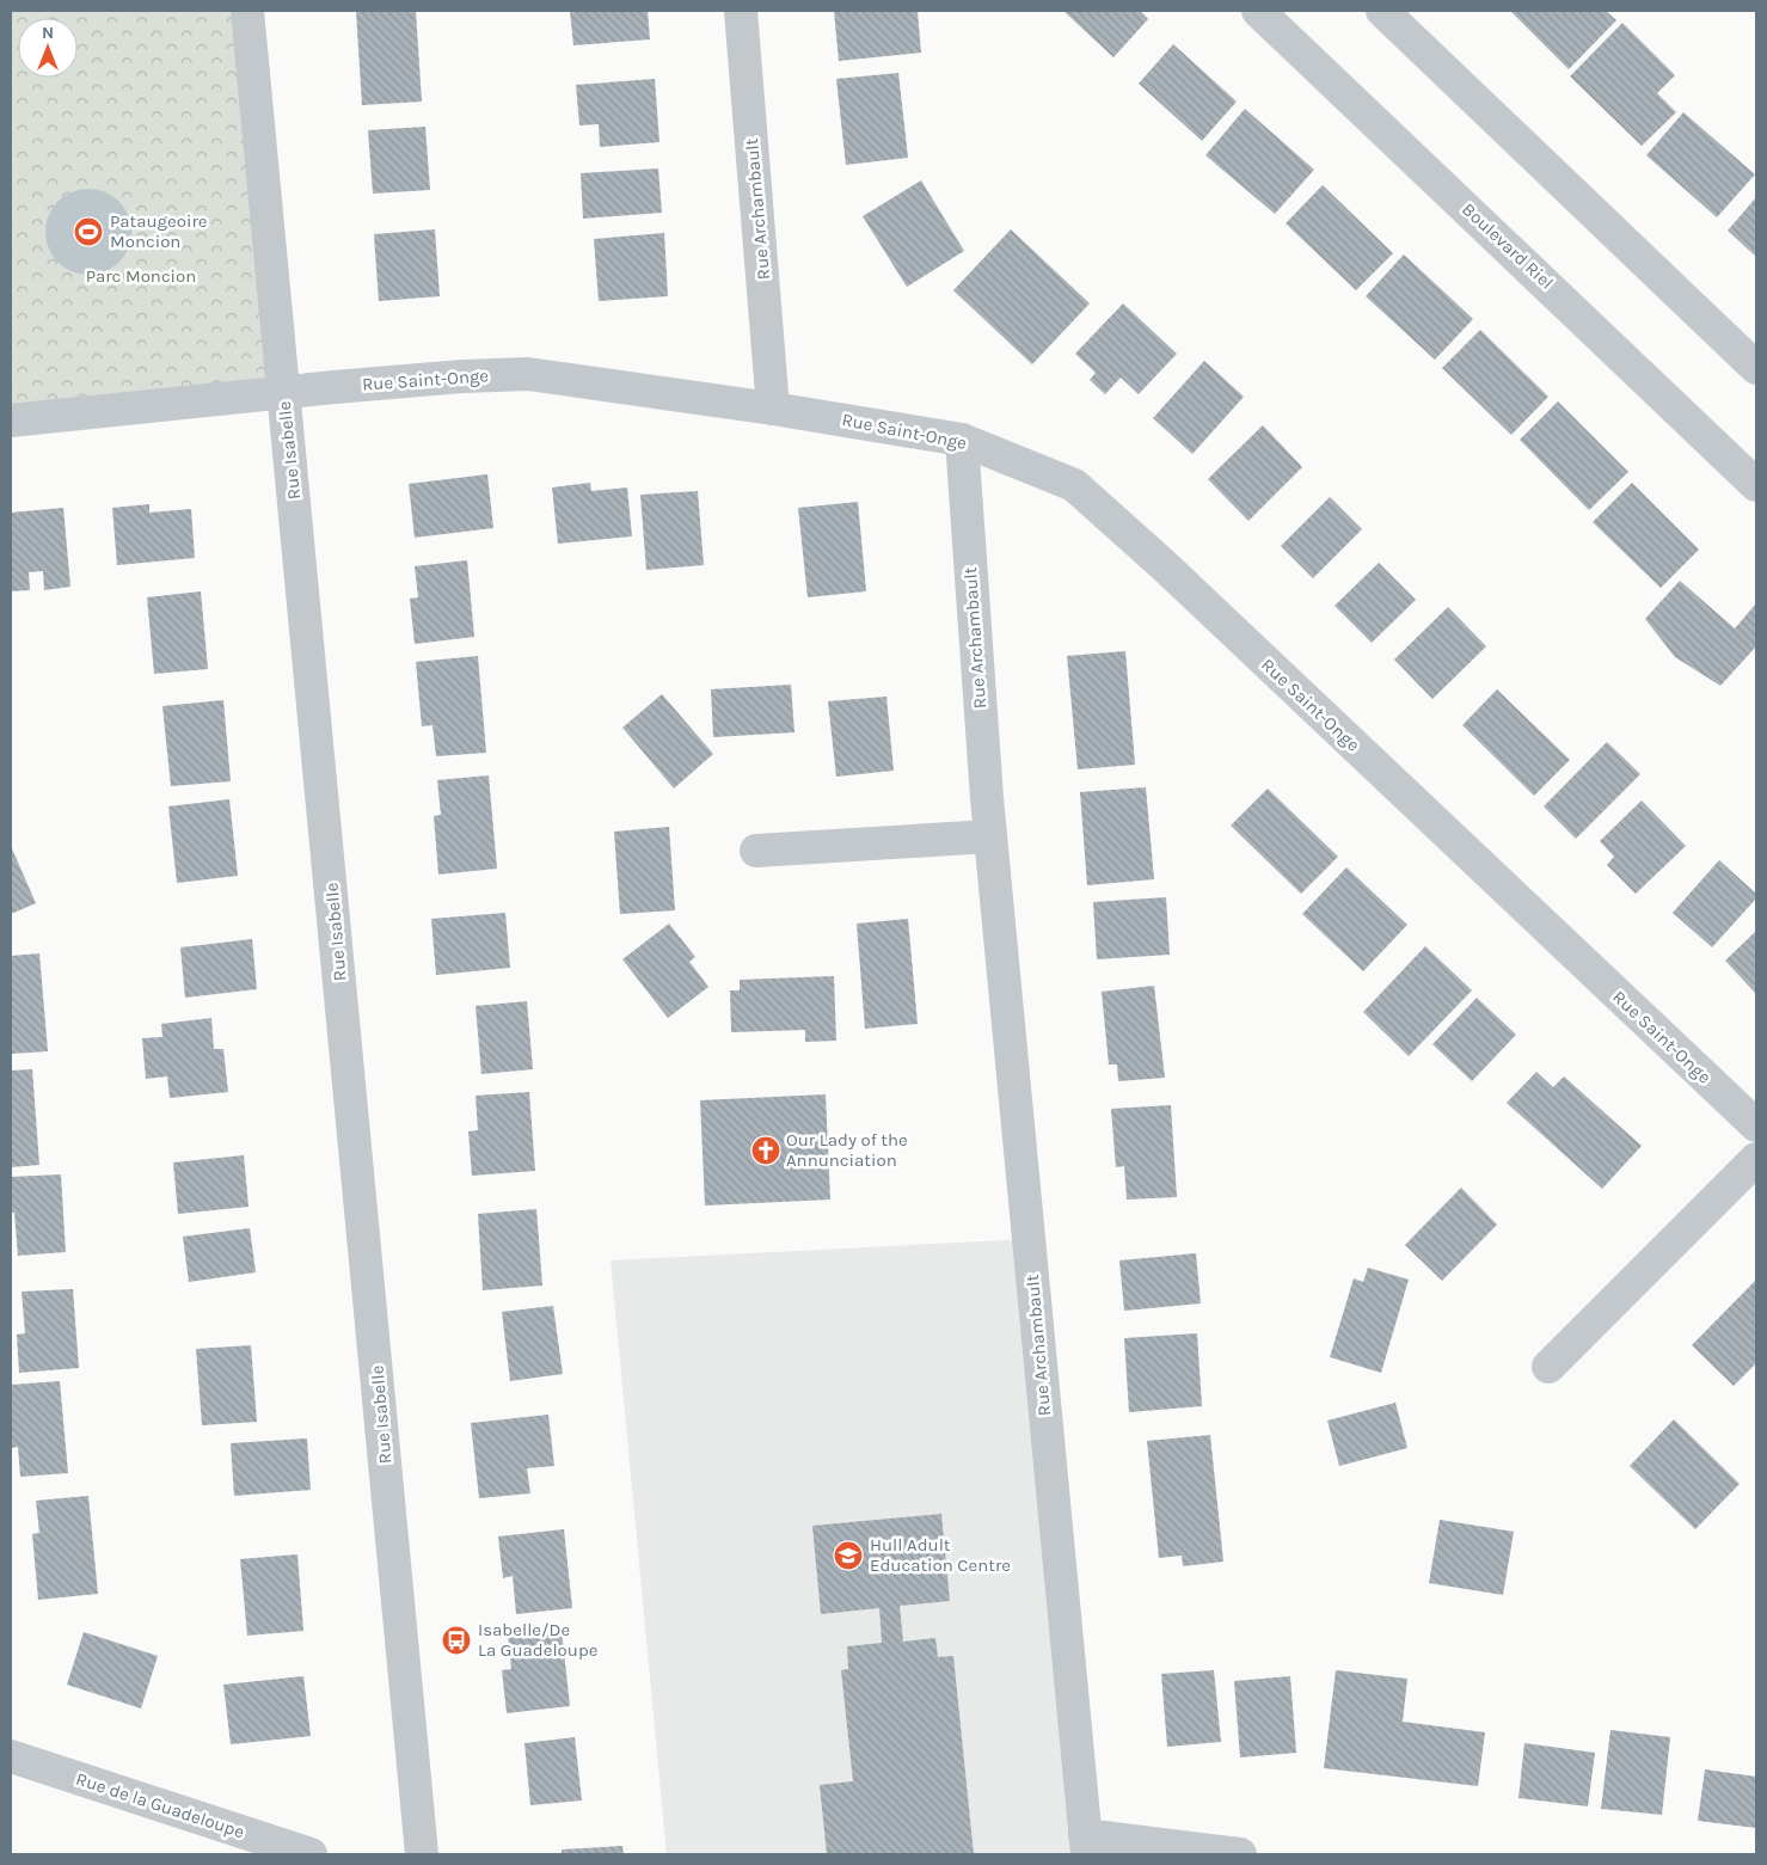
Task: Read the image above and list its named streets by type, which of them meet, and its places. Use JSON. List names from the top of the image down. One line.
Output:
{"streets":{"street":["Rue Archambault","Boulevard Riel","Rue Saint-Onge","Rue Isabelle","Rue de la Guadeloupe"]},"crossings":[["Rue Archambault","Rue Saint-Onge"],["Rue Saint-Onge","Rue Isabelle"]],"parks":["Parc Moncion"],"places":{"sports":["Pataugeoire Moncion"],"church":["Our Lady of the Annunciation"],"school or university":["Hull Adult Education Centre"],"bus stop":["Isabelle/De La Guadeloupe"]},"north":"top"}
